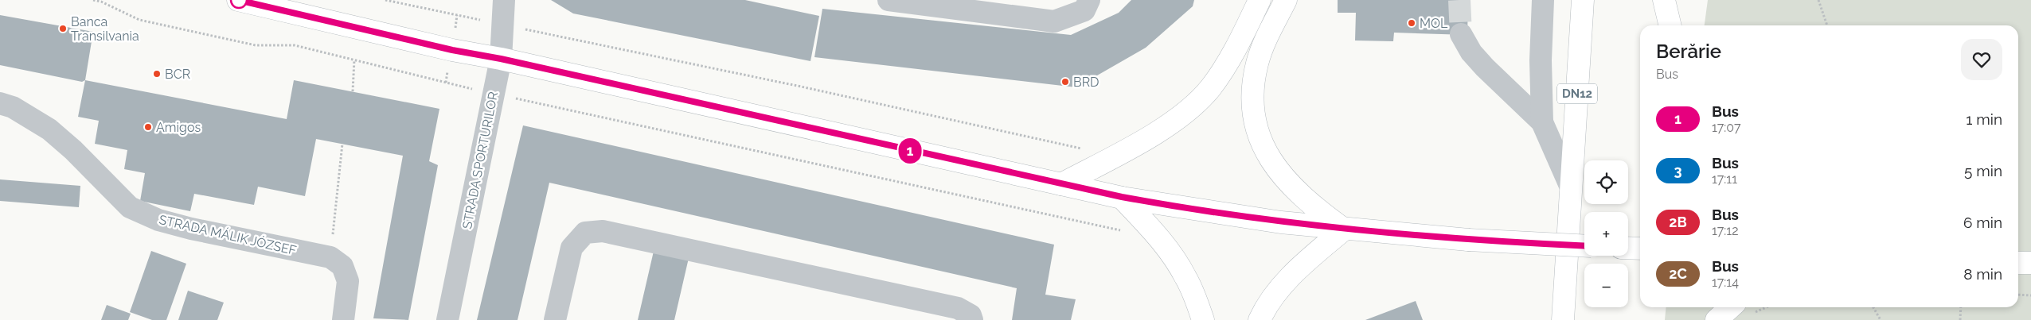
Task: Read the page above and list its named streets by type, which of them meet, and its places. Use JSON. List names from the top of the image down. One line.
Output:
{"streets":{"main road":["DN12"],"street":["STRADA SPORTURILOR","STRADA MÁLIK JÓZSEF"]},"places":["MOL","Banca Transilvania","BCR","BRD","Amigos"],"lines":["bus line 1"],"page":{"on_map":"1","heading":["Berărie","Bus"],"list":[{"mark":"1","name":"Bus","note":"17:07","value":"1 min"},{"mark":"3","name":"Bus","note":"17:11","value":"5 min"},{"mark":"2B","name":"Bus","note":"17:12","value":"6 min"},{"mark":"2C","name":"Bus","note":"17:14","value":"8 min"}],"map_buttons":["+","−"]}}
